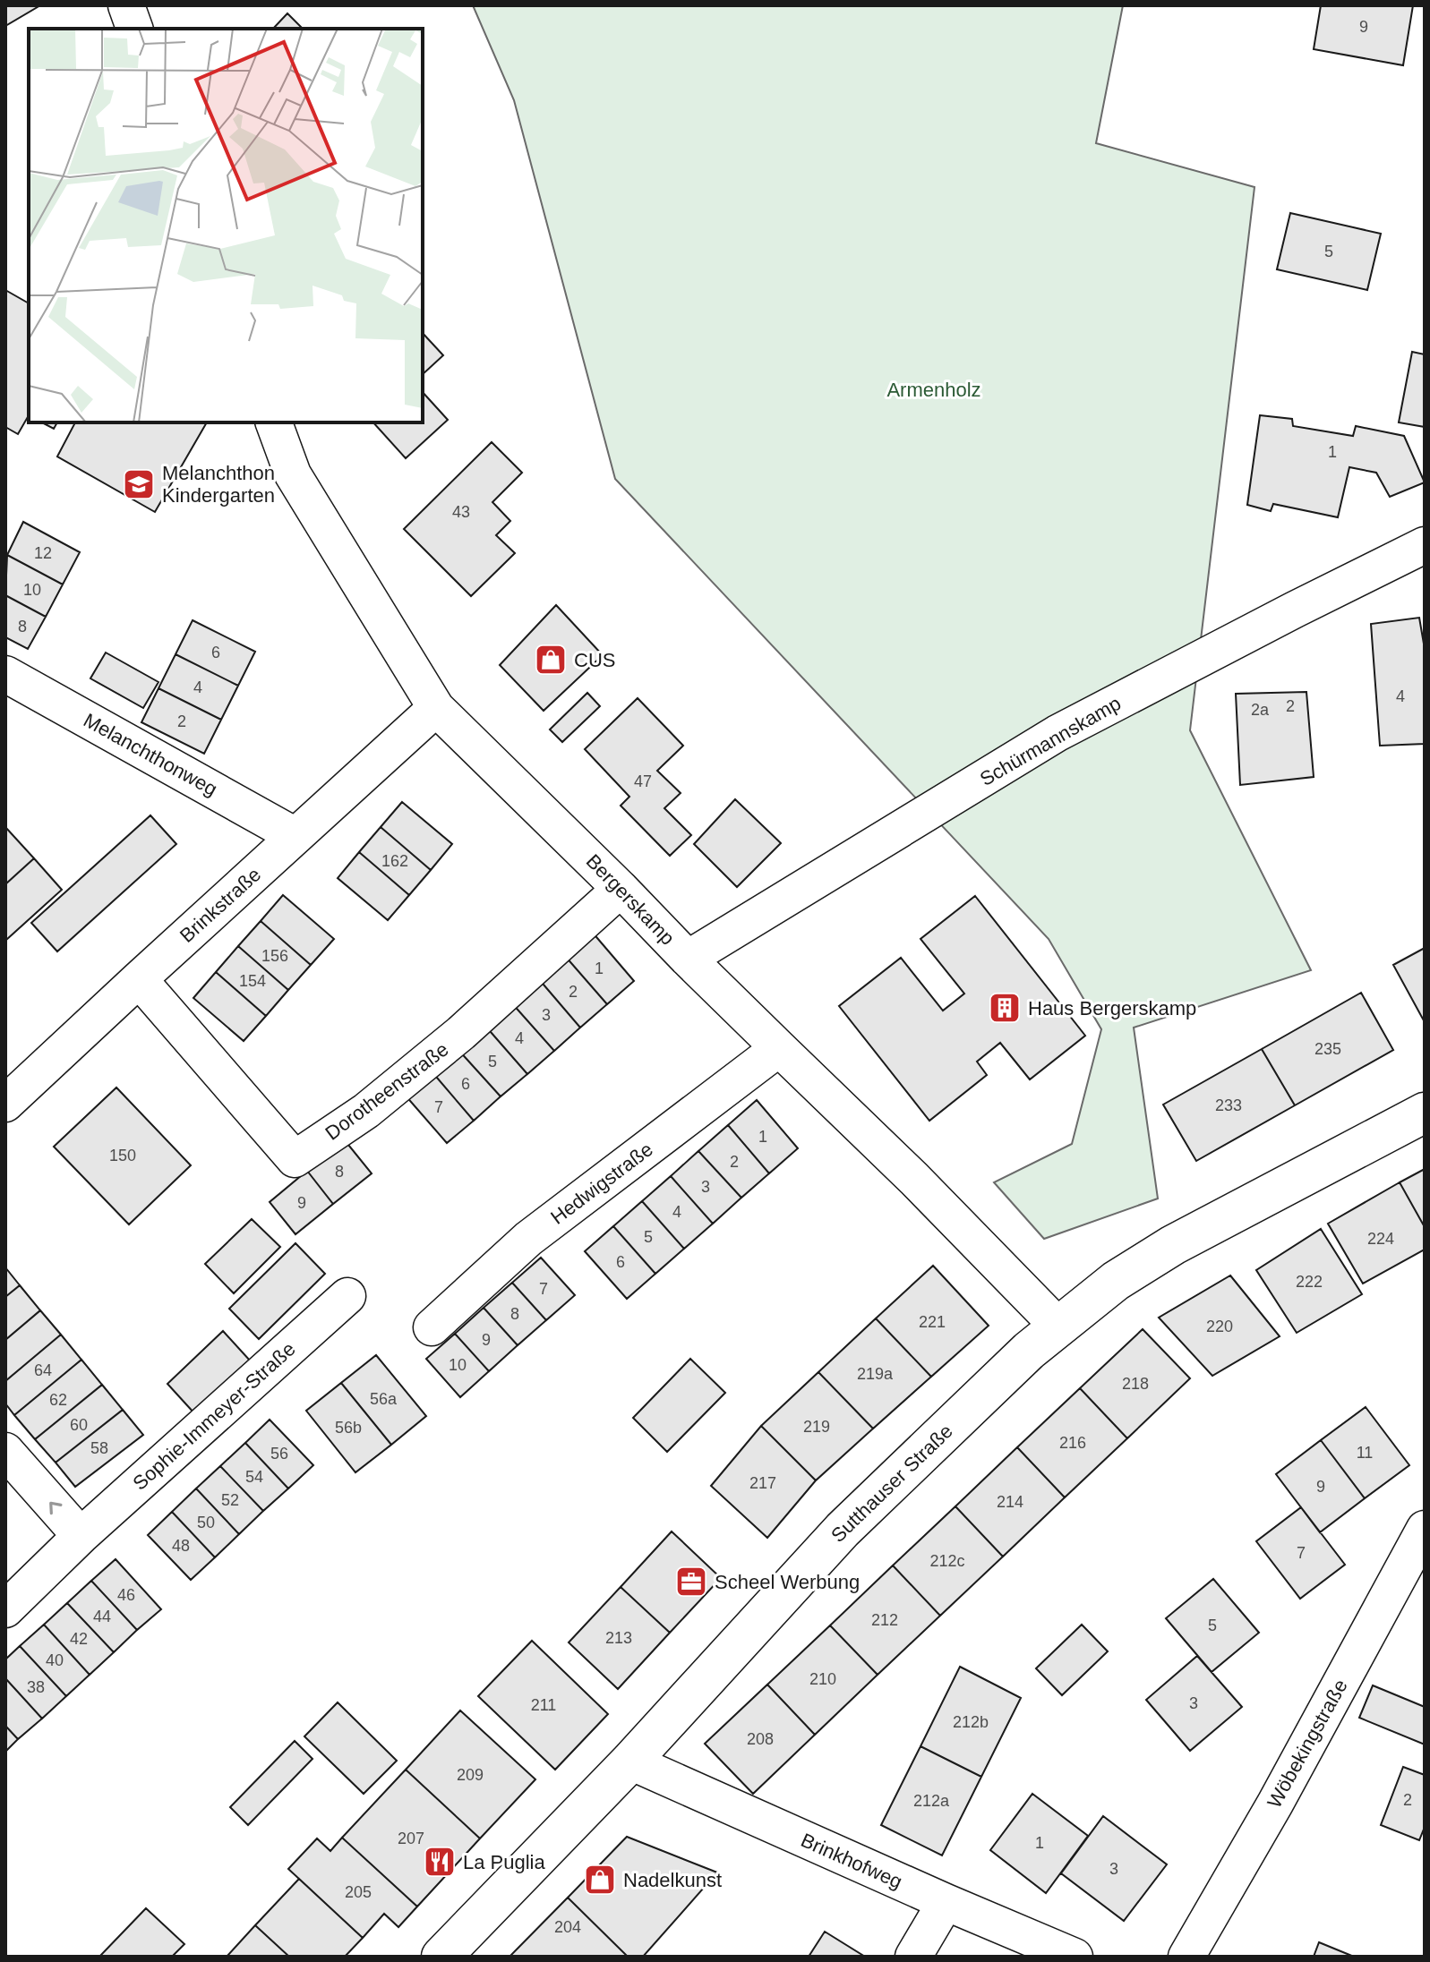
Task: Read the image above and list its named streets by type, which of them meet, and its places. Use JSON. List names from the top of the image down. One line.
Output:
{"streets":{"street":["Schürmannskamp","Melanchthonweg","Bergerskamp","Brinkstraße","Dorotheenstraße","Hedwigstraße","Sophie-Immeyer-Straße","Sutthauser Straße","Wöbekingstraße","Brinkhofweg"]},"crossings":[["Schürmannskamp","Bergerskamp"],["Melanchthonweg","Brinkstraße"],["Bergerskamp","Brinkstraße"],["Bergerskamp","Dorotheenstraße"],["Bergerskamp","Hedwigstraße"],["Bergerskamp","Sutthauser Straße"],["Brinkstraße","Dorotheenstraße"],["Sutthauser Straße","Brinkhofweg"]],"parks":["Armenholz"],"places":{"school or university":["Melanchthon Kindergarten"],"shop":["CUS","Nadelkunst"],"building":["Haus Bergerskamp"],"office":["Scheel Werbung"],"restaurant":["La Puglia"]},"house_numbers":["9","5","1","43","12","10","8","6","4","4","2","2a","2","47","162","156","1","154","2","3","4","235","5","6","233","7","1","150","2","8","3","9","4","5","224","6","222","7","8","221","220","9","10","64","219a","218","56a","62","60","219","56b","216","58","11","56","54","217","9","52","214","50","48","7","212c","46","44","212","5","213","42","40","210","38","3","211","212b","208","209","2","212a","207","1","3","205","204"]}
